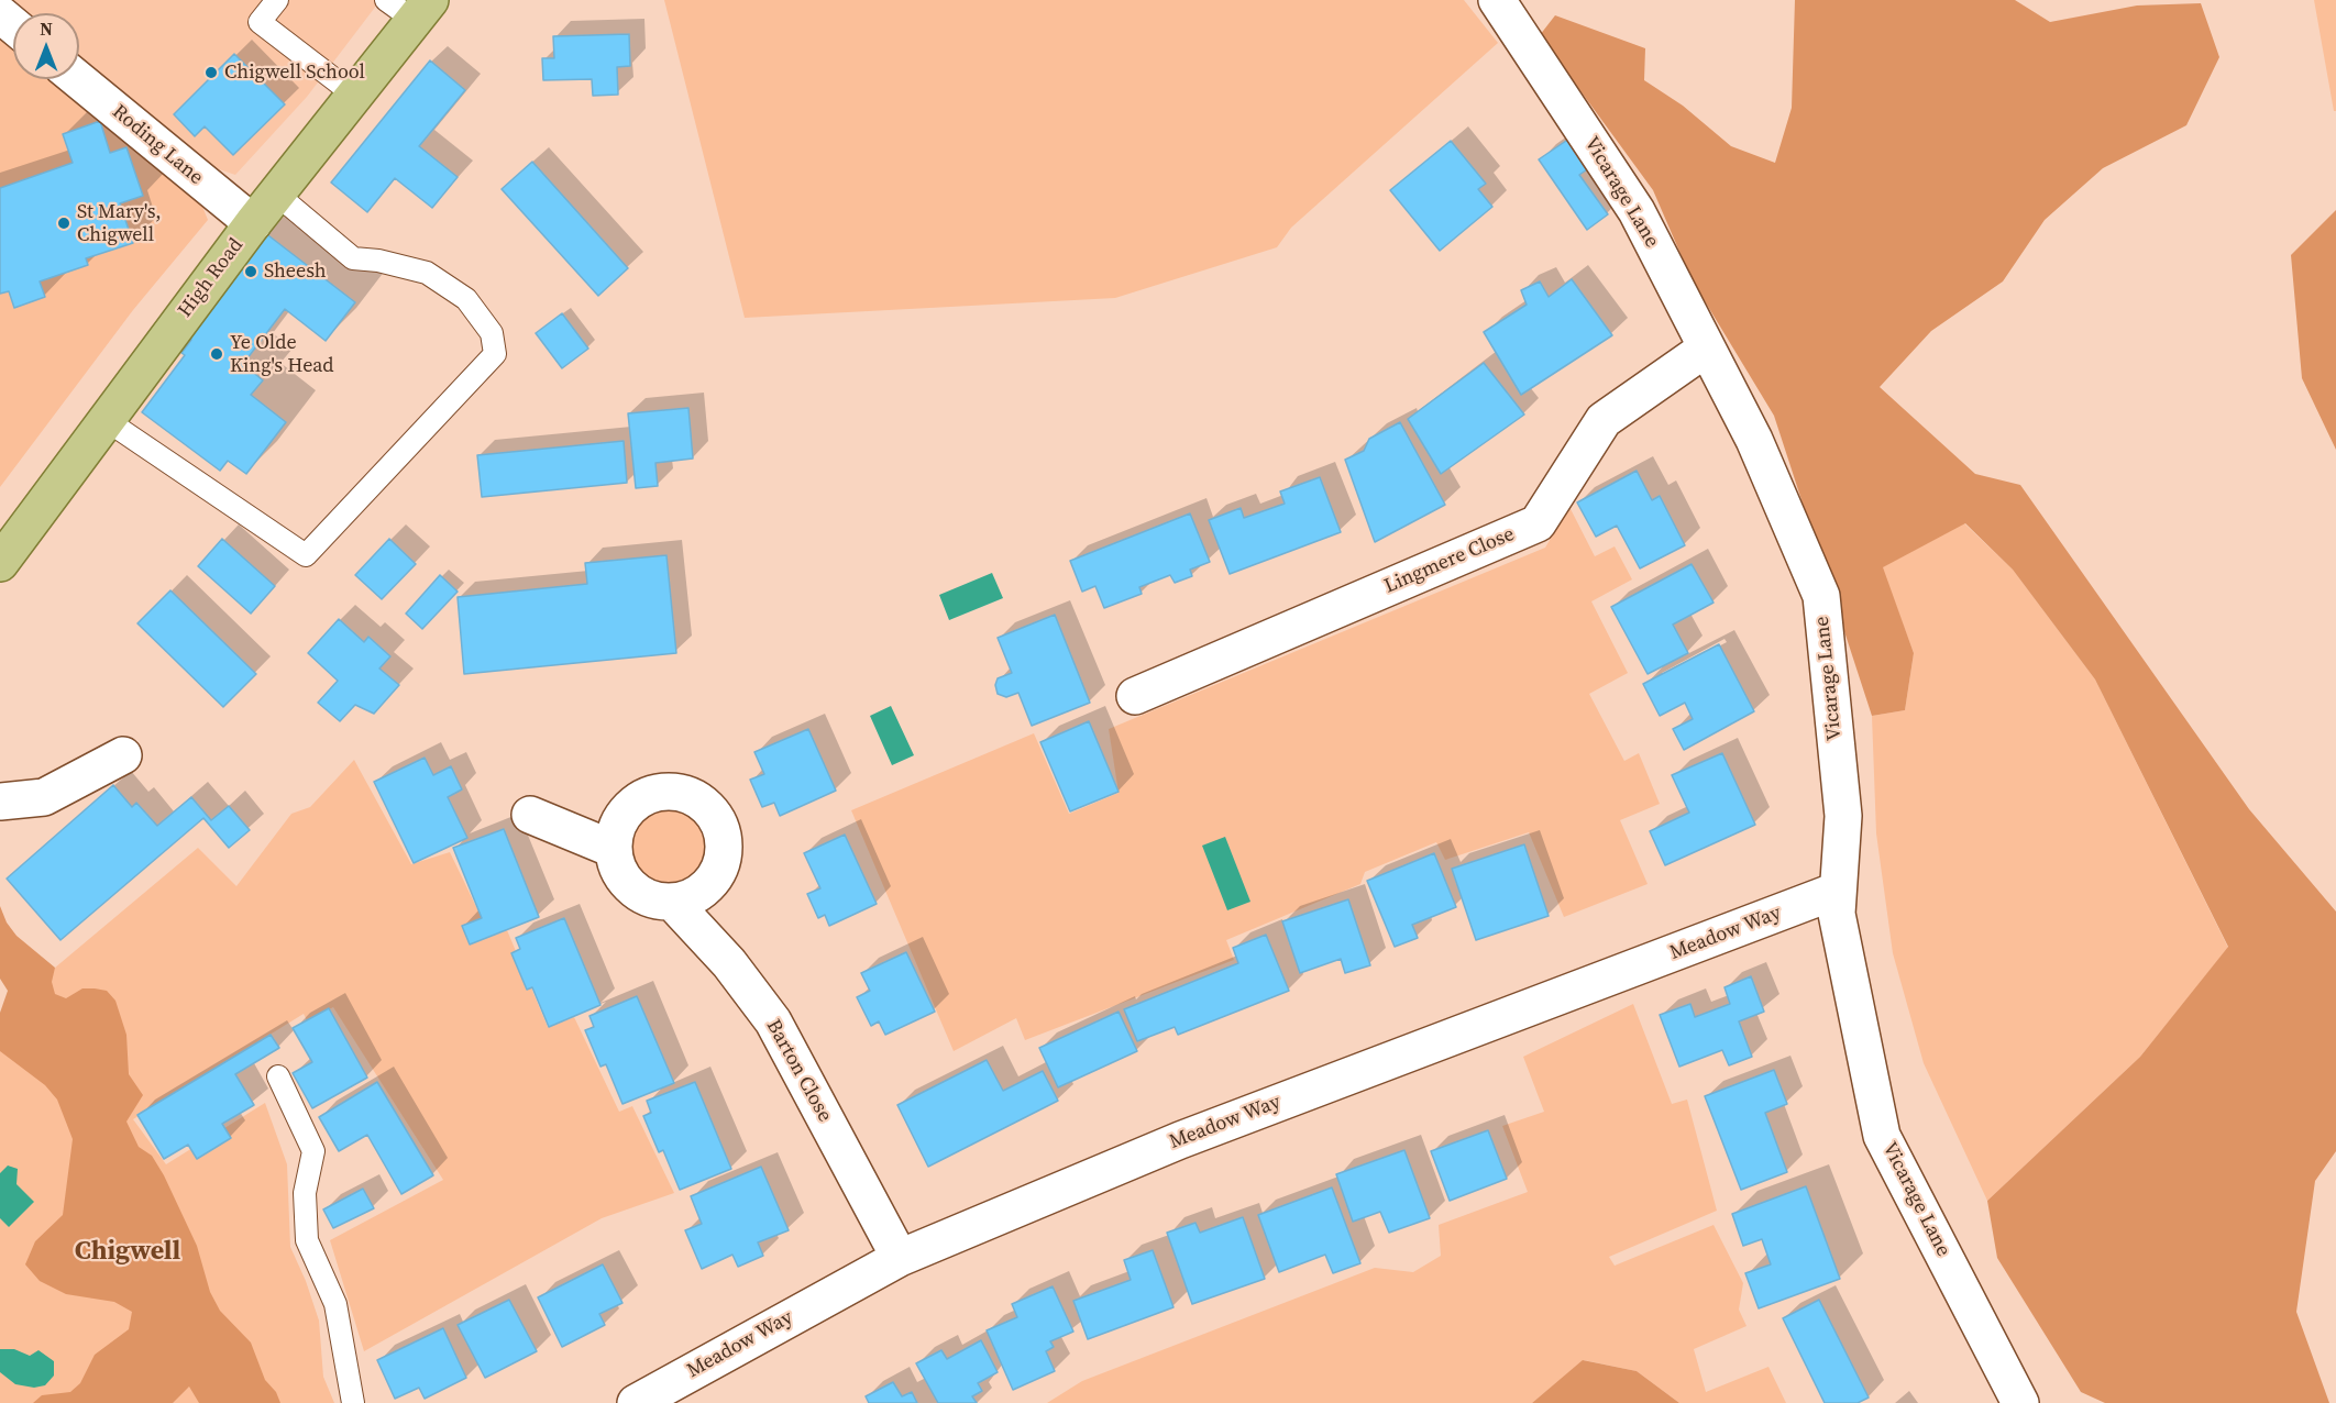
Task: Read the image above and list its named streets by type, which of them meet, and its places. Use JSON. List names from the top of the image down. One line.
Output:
{"streets":{"main road":["High Road"],"street":["Roding Lane","Vicarage Lane","Lingmere Close","Meadow Way","Barton Close"]},"crossings":[["Roding Lane","High Road"],["Vicarage Lane","Lingmere Close"],["Vicarage Lane","Meadow Way"],["Meadow Way","Barton Close"]],"districts":["Chigwell"],"places":["Chigwell School","St Mary's, Chigwell","Sheesh","Ye Olde King's Head"],"north":"top"}
